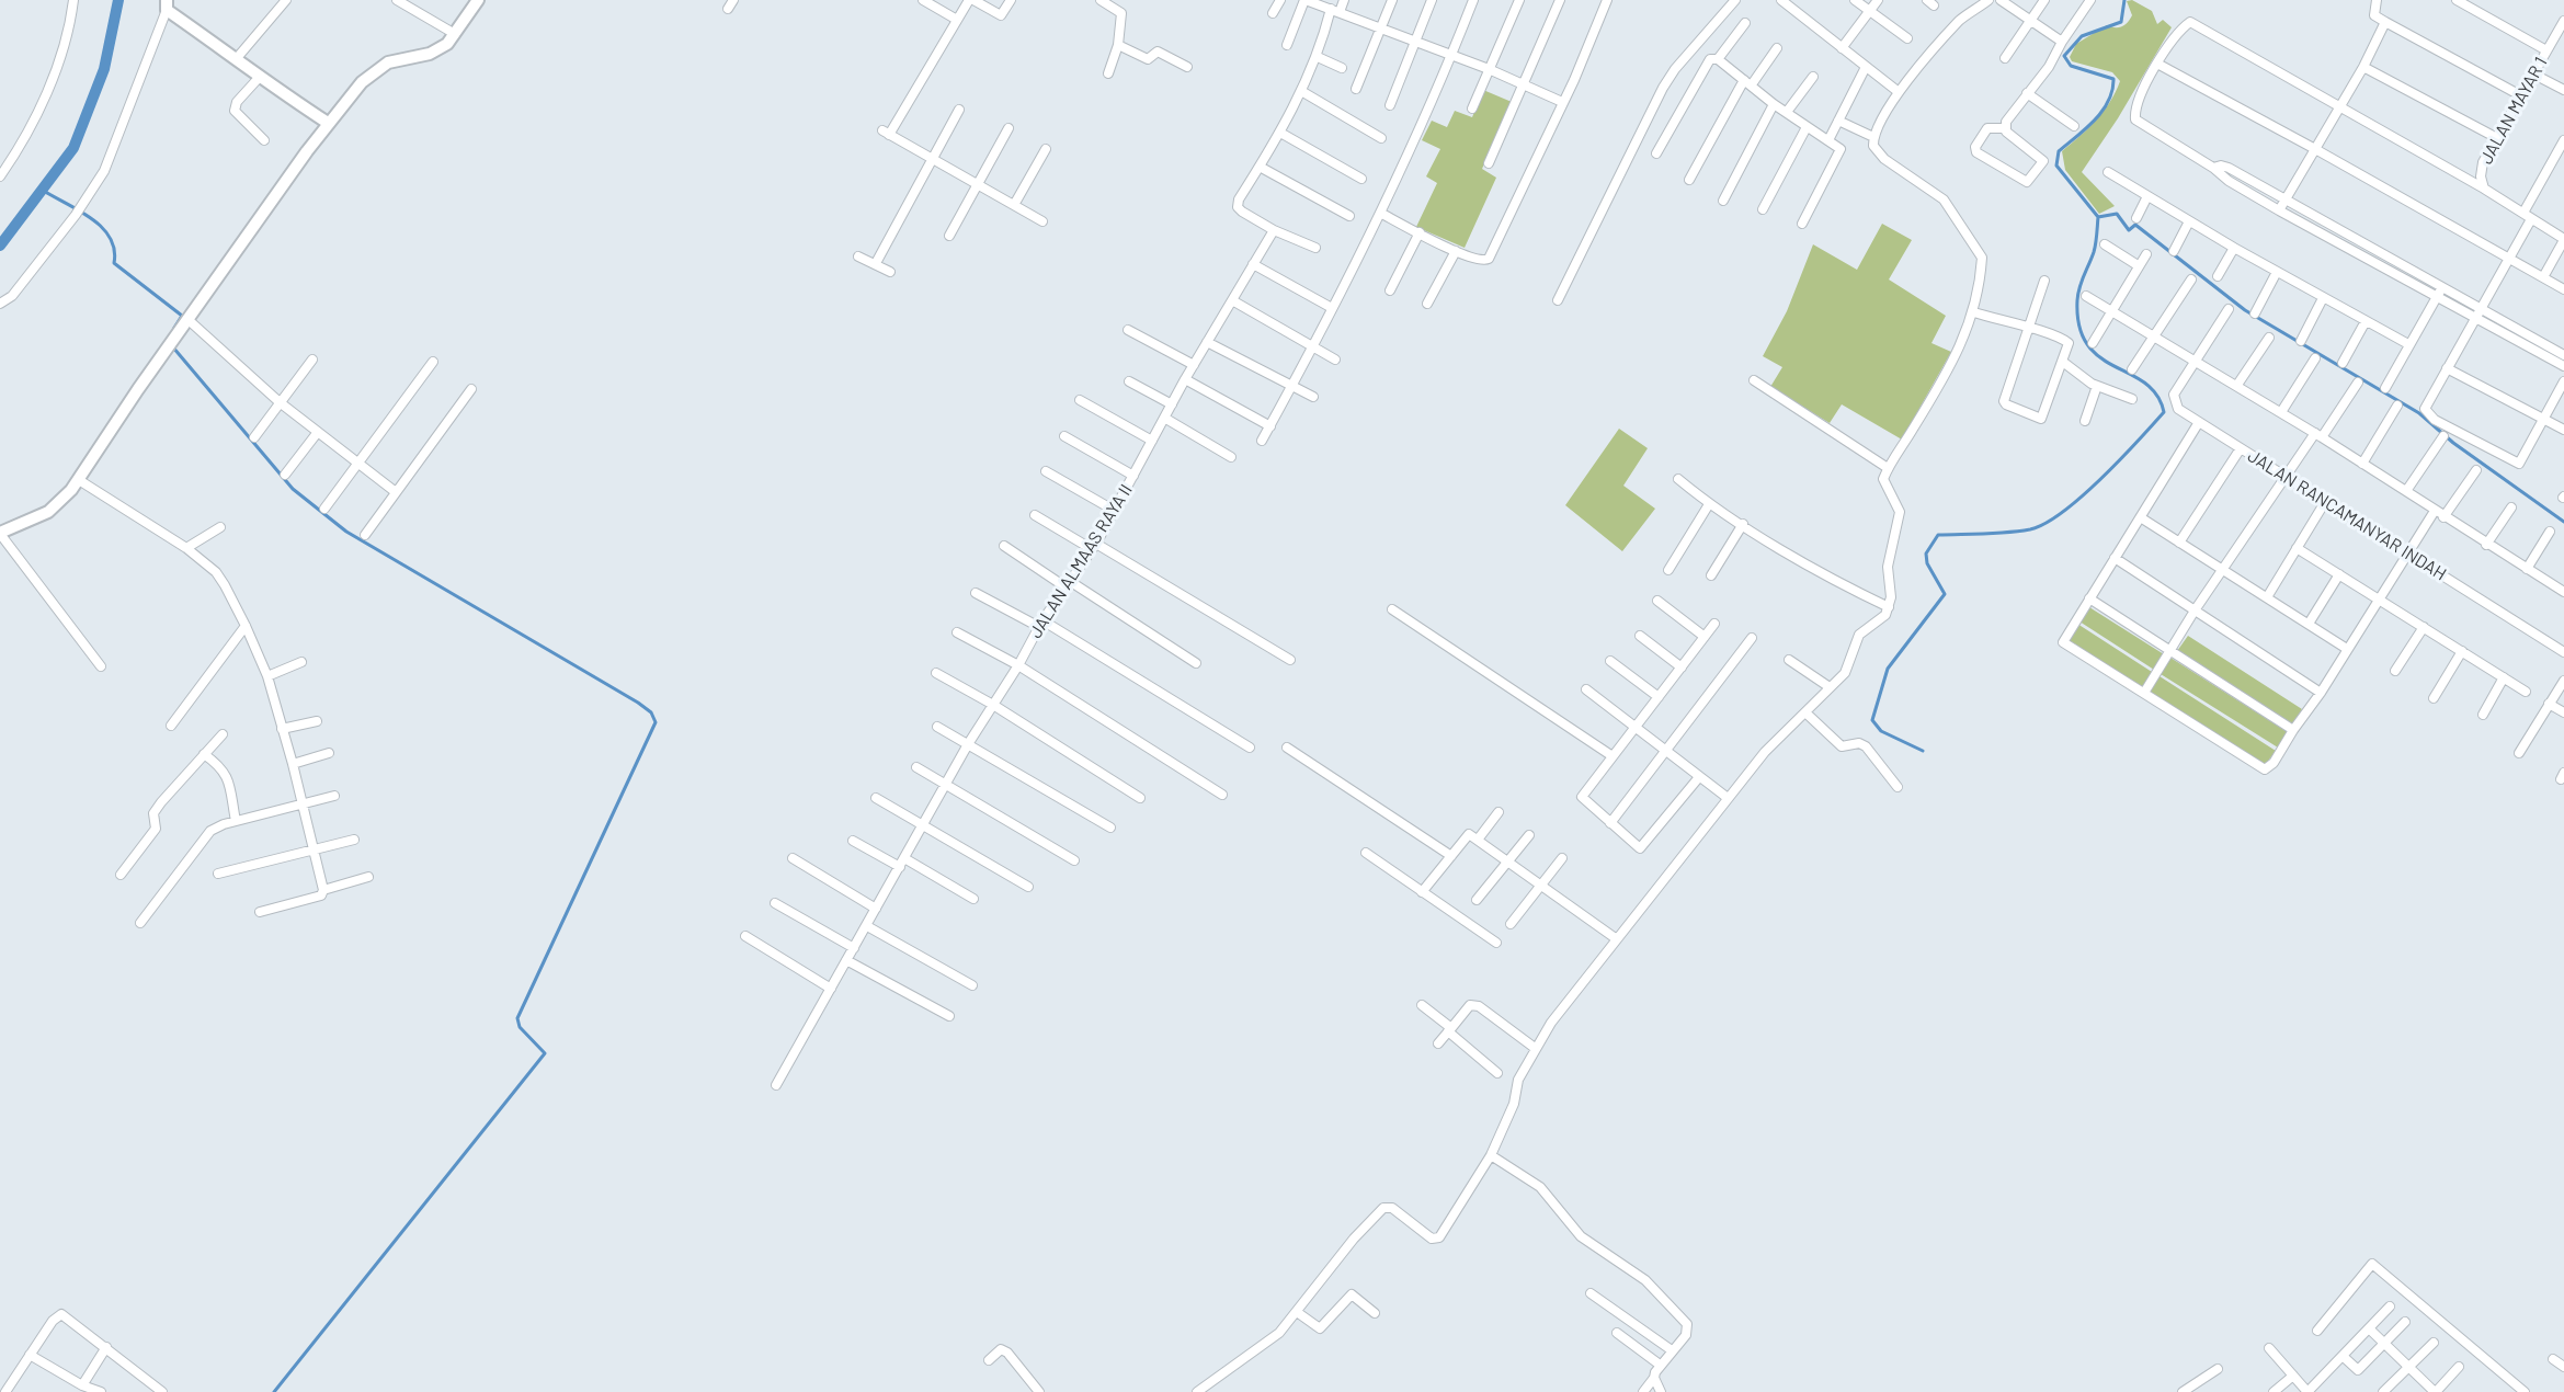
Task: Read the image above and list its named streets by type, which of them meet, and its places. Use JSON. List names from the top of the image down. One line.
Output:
{"streets":{"street":["JALAN MAYAR 1","JALAN RANCAMANYAR INDAH","JALAN ALMAAS RAYA II"]}}
